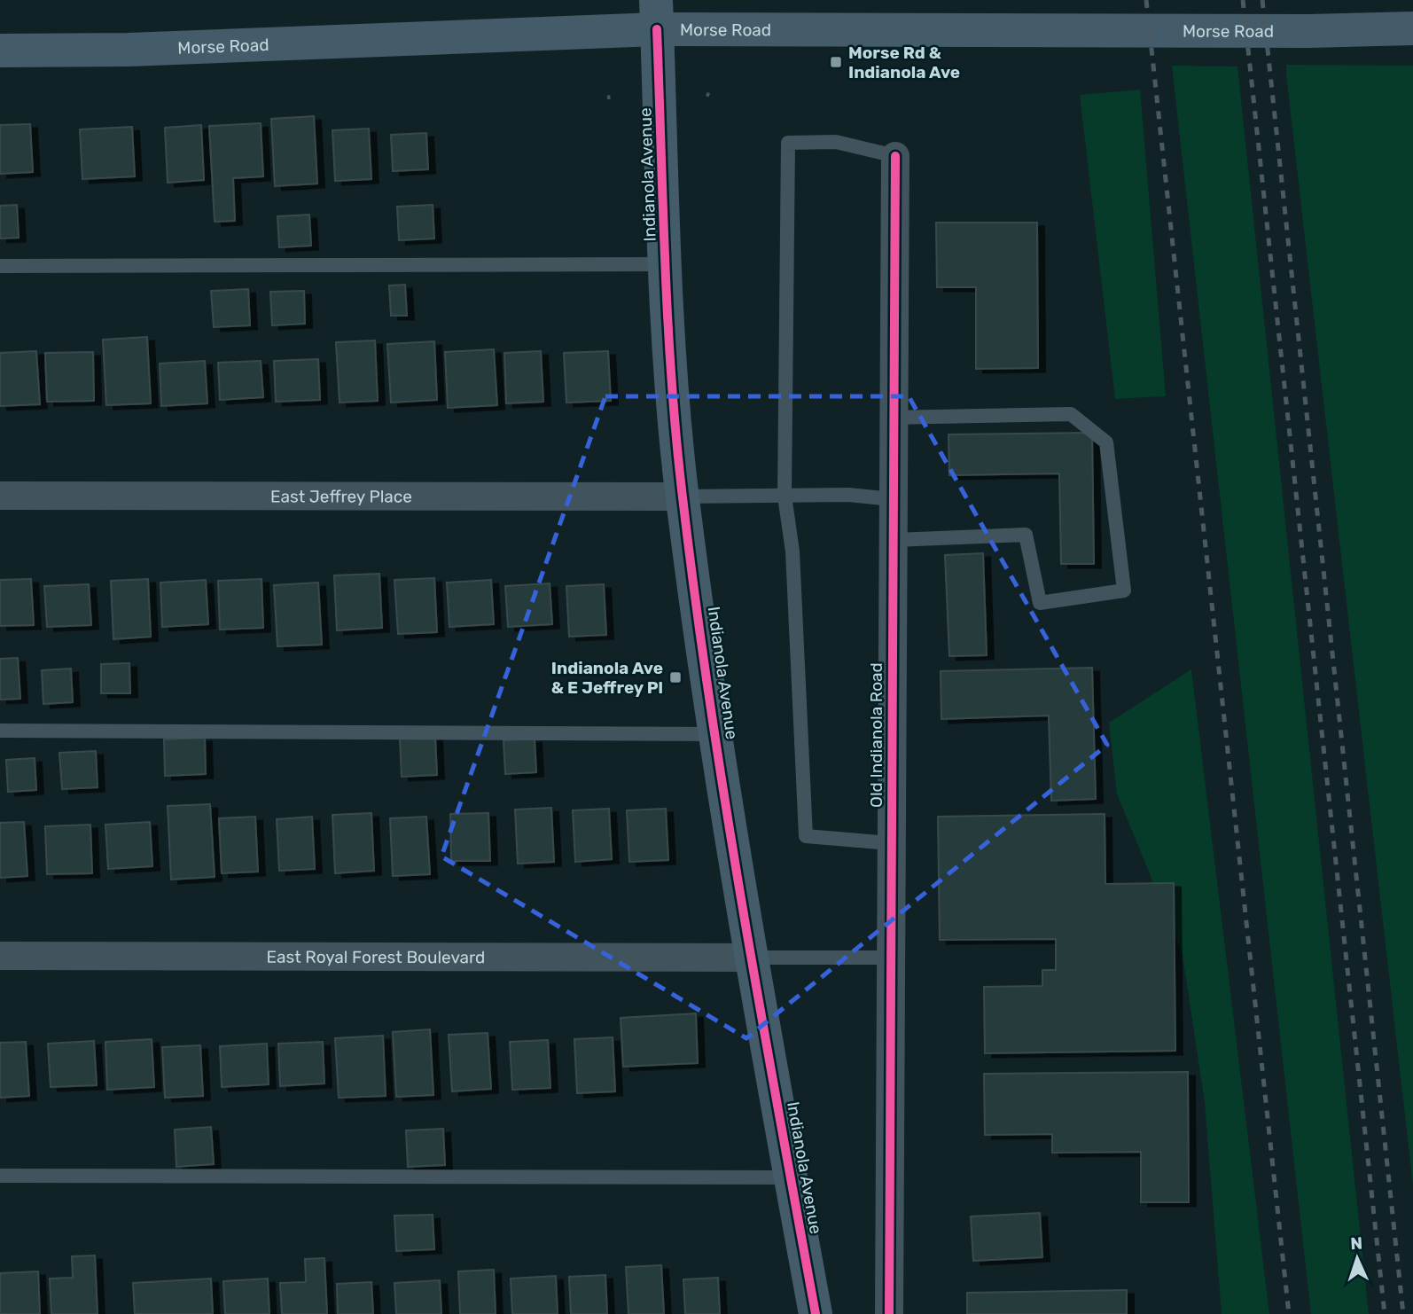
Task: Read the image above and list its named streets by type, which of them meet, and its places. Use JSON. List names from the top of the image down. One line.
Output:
{"streets":{"main road":["Morse Road","Indianola Avenue"],"street":["East Jeffrey Place","Old Indianola Road","East Royal Forest Boulevard"]},"crossings":[["Morse Road","Indianola Avenue"],["Indianola Avenue","East Jeffrey Place"],["Indianola Avenue","East Royal Forest Boulevard"]],"places":{"transit":["Morse Rd & Indianola Ave","Indianola Ave & E Jeffrey Pl"]},"north":"top"}
